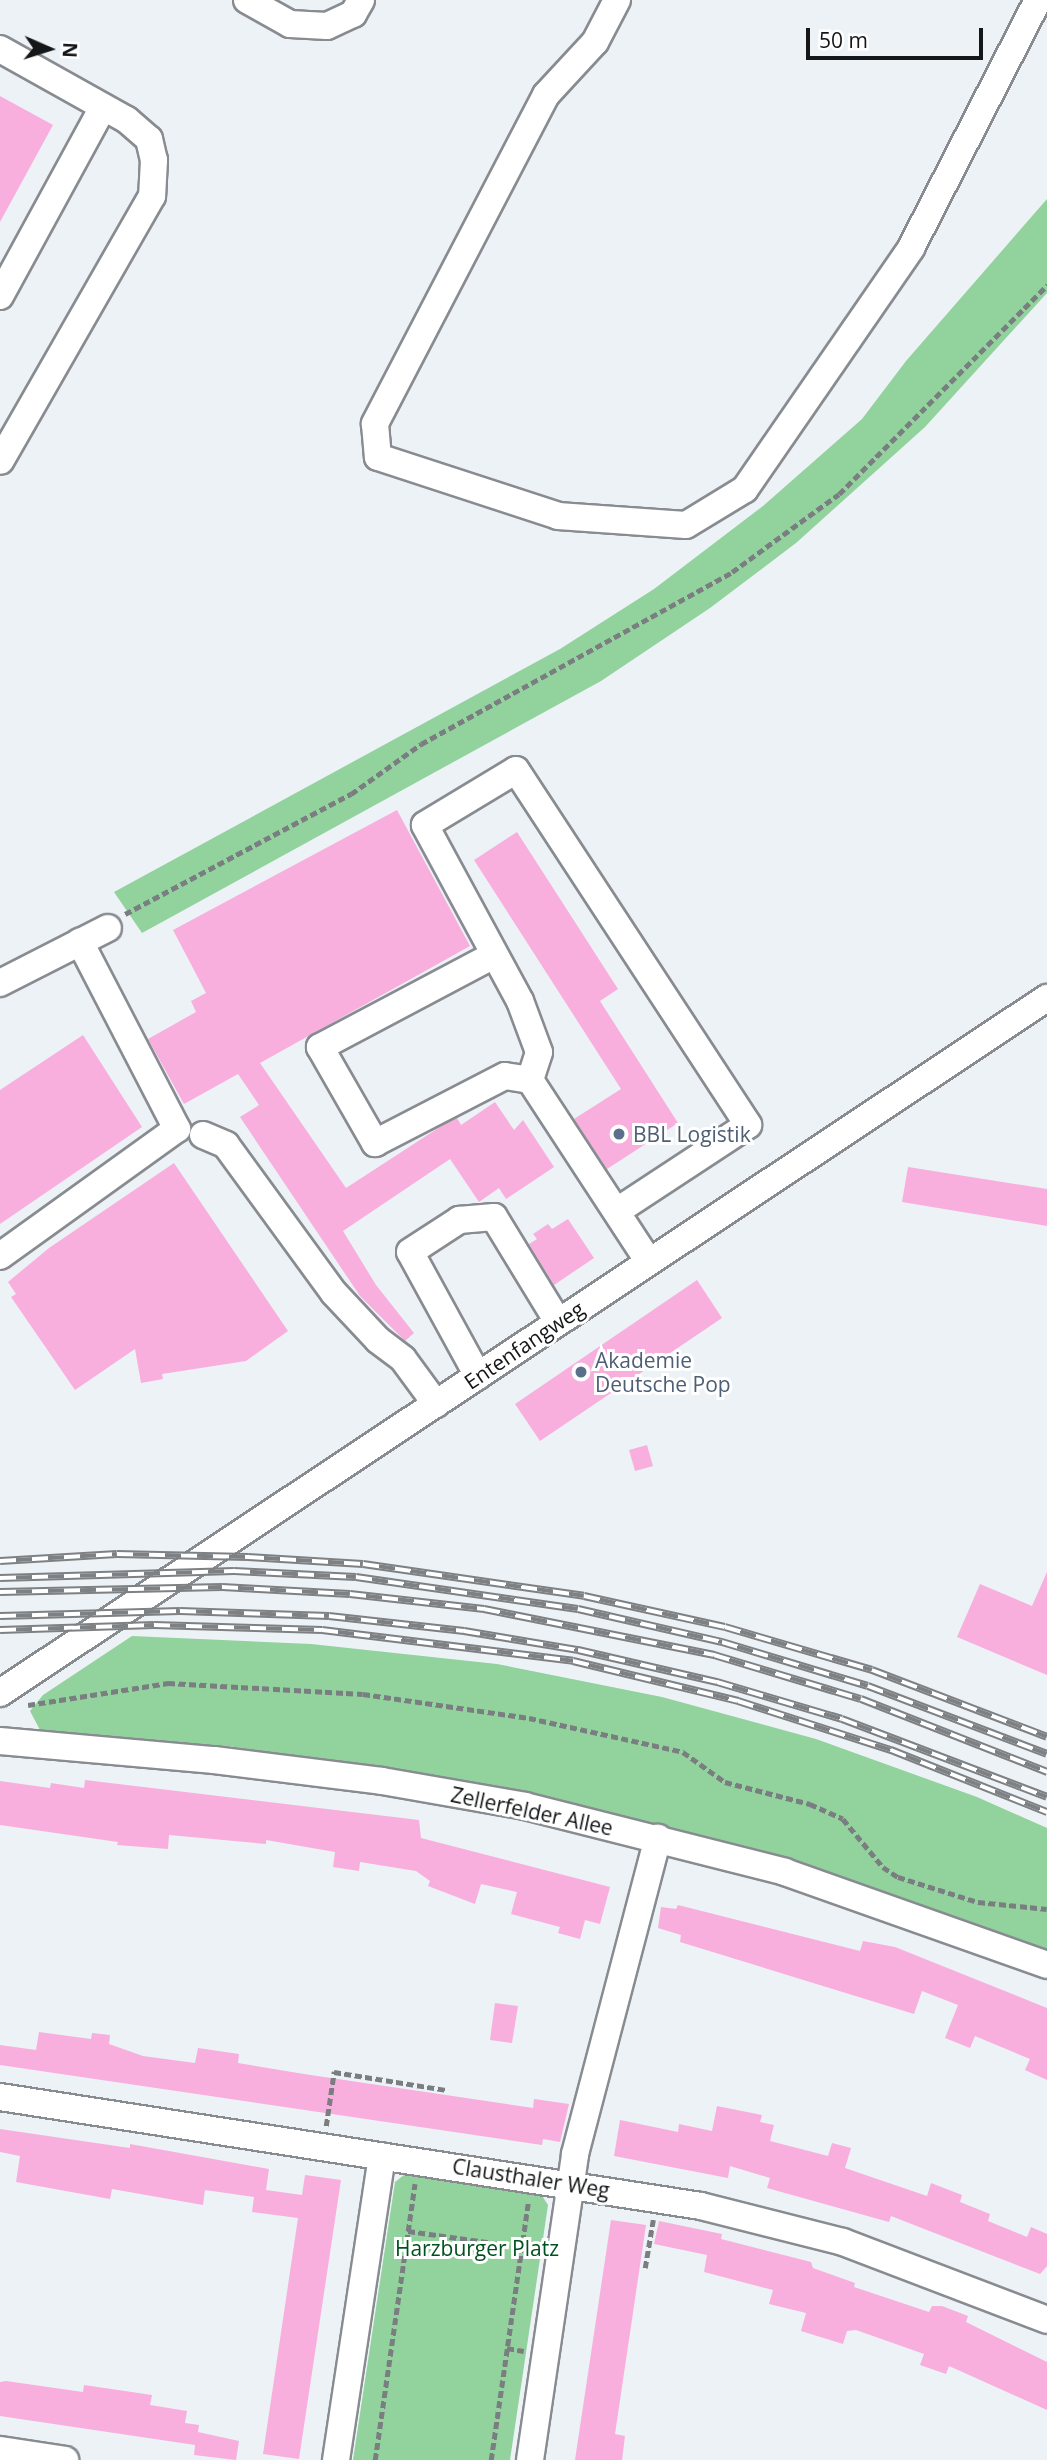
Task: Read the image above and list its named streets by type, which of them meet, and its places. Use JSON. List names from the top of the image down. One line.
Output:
{"streets":{"street":["Entenfangweg","Zellerfelder Allee","Clausthaler Weg"]},"parks":["Harzburger Platz"],"places":["BBL Logistik","Akademie Deutsche Pop"],"scale_bar":"50 m","north":"right"}
